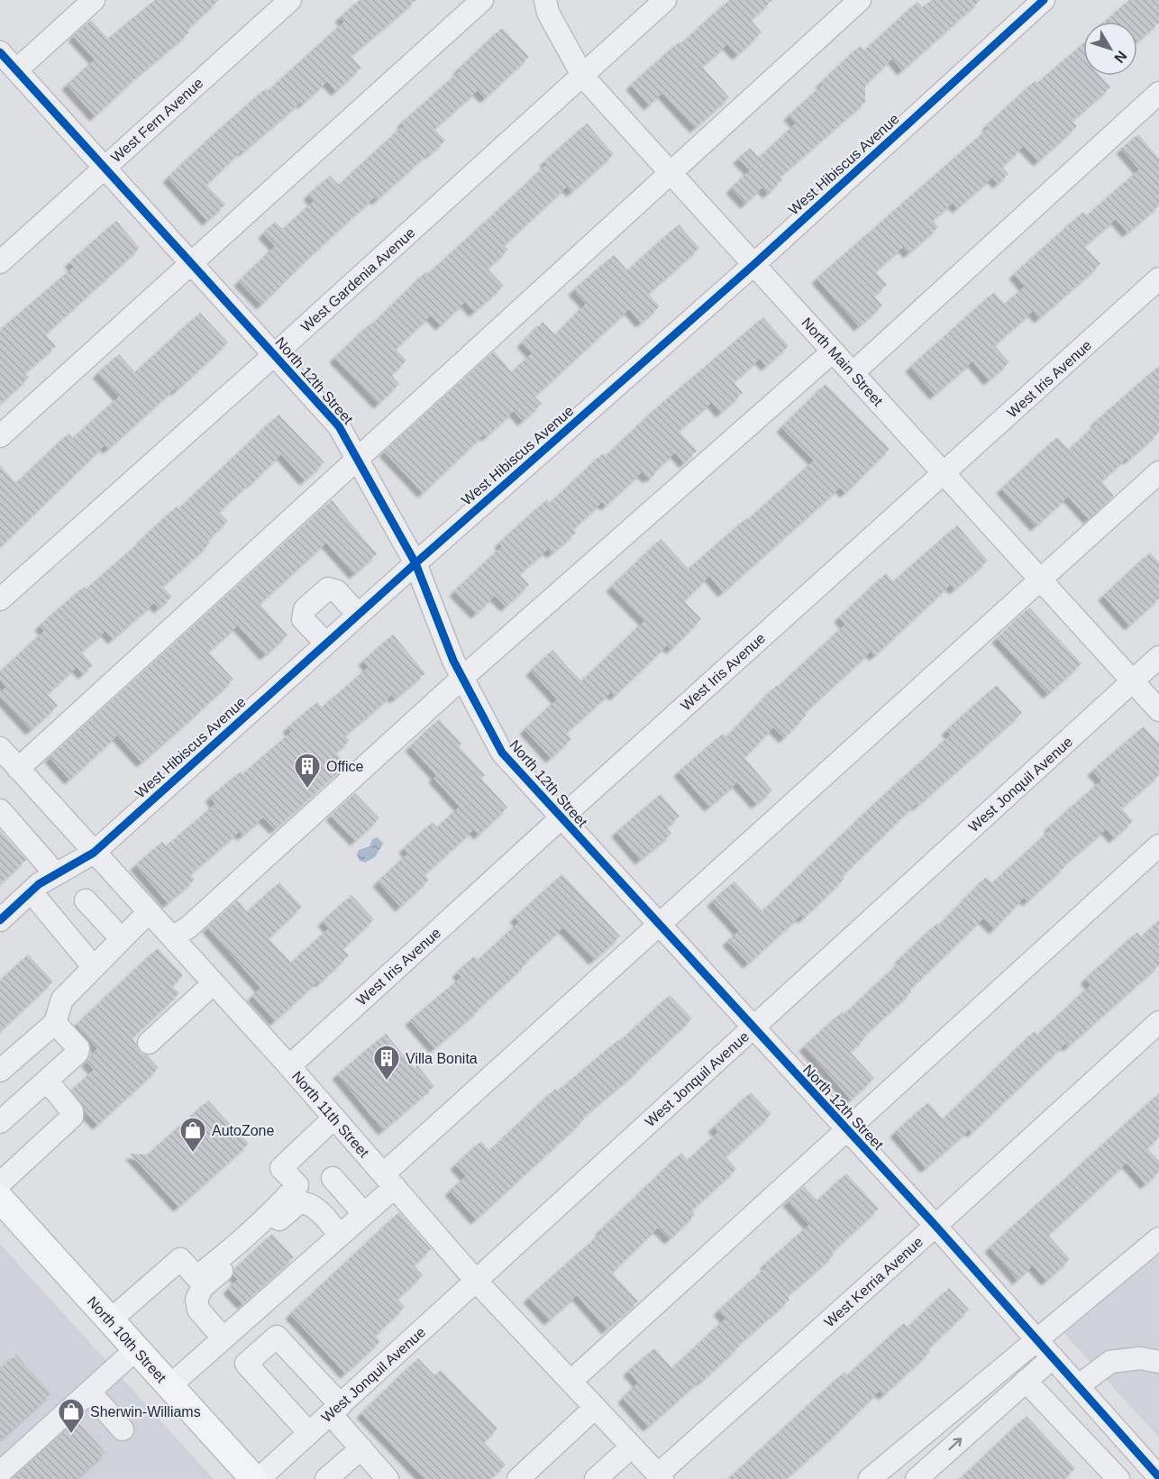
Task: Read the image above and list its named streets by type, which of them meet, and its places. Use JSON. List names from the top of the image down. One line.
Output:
{"streets":{"main road":["North 10th Street"],"street":["West Fern Avenue","West Hibiscus Avenue","West Gardenia Avenue","North Main Street","West Iris Avenue","North 12th Street","West Jonquil Avenue","North 11th Street","West Kerria Avenue"]},"crossings":[["West Fern Avenue","North 12th Street"],["West Hibiscus Avenue","North Main Street"],["West Hibiscus Avenue","North 12th Street"],["West Hibiscus Avenue","North 11th Street"],["West Gardenia Avenue","North Main Street"],["West Gardenia Avenue","North 12th Street"],["North Main Street","West Iris Avenue"],["North Main Street","West Jonquil Avenue"],["West Iris Avenue","North 12th Street"],["West Iris Avenue","North 11th Street"],["North 12th Street","West Jonquil Avenue"],["North 12th Street","West Kerria Avenue"],["West Jonquil Avenue","North 11th Street"],["North 11th Street","West Kerria Avenue"]],"places":{"building":["Office","Villa Bonita"],"shop":["AutoZone","Sherwin-Williams"]},"north":"bottom right"}
